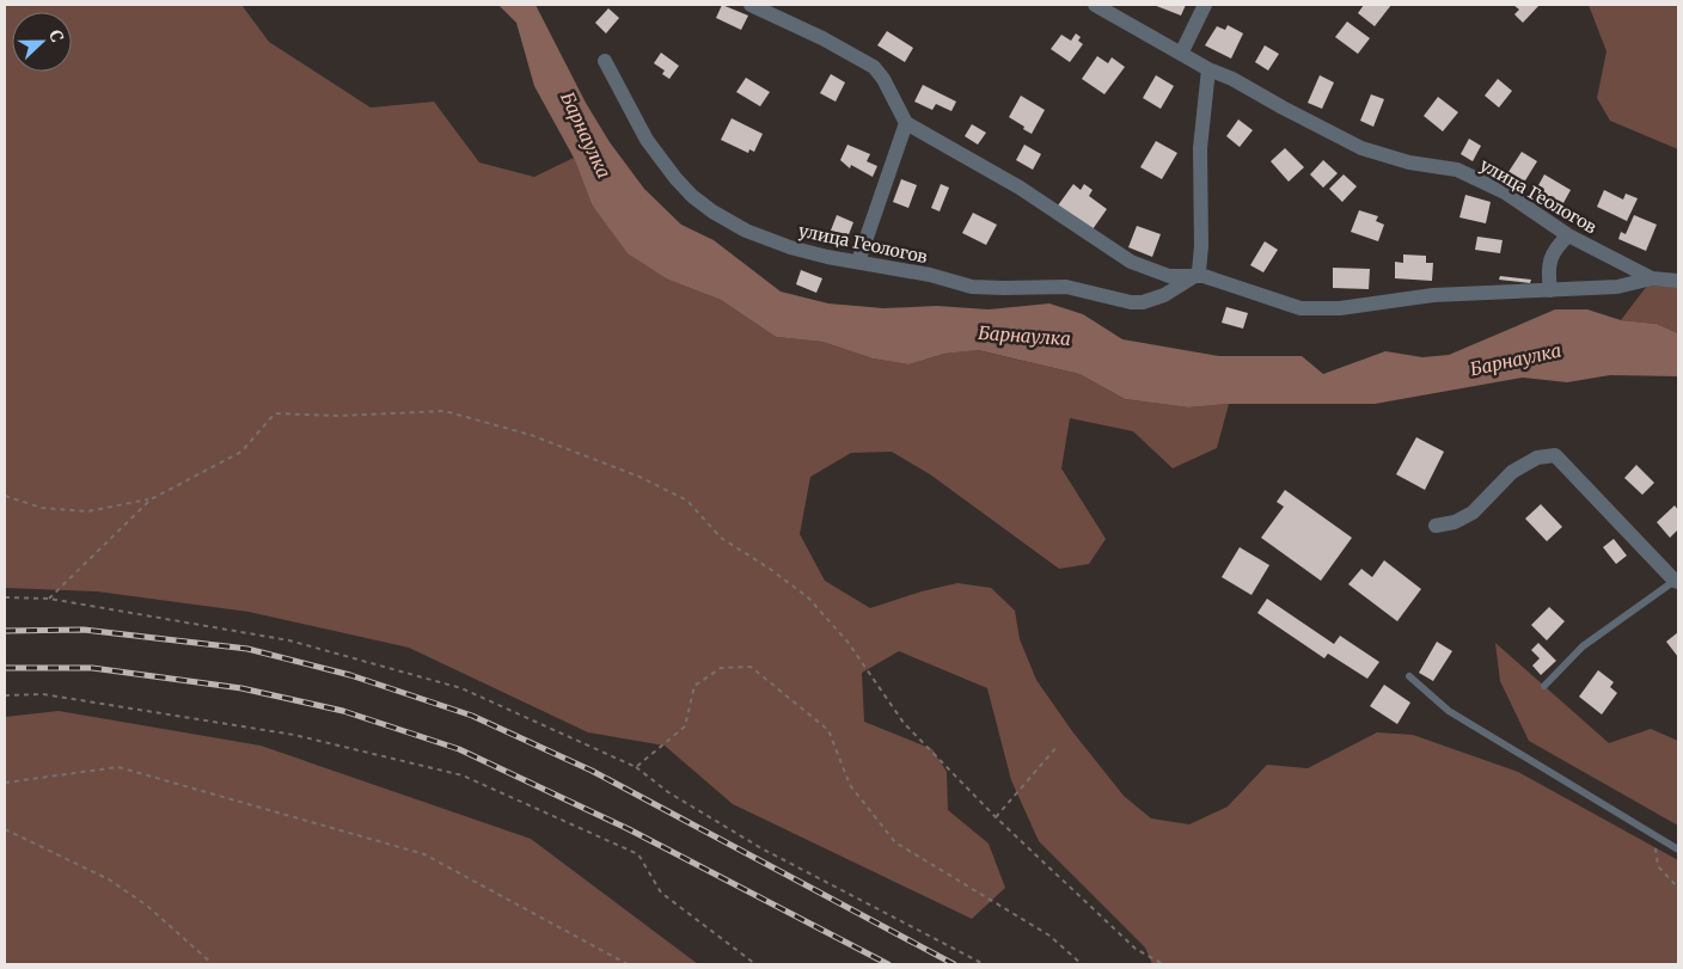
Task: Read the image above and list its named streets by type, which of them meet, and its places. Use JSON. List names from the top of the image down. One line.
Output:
{"streets":{"street":["улица Геологов"]},"water":["Барнаулка"],"north":"right"}
